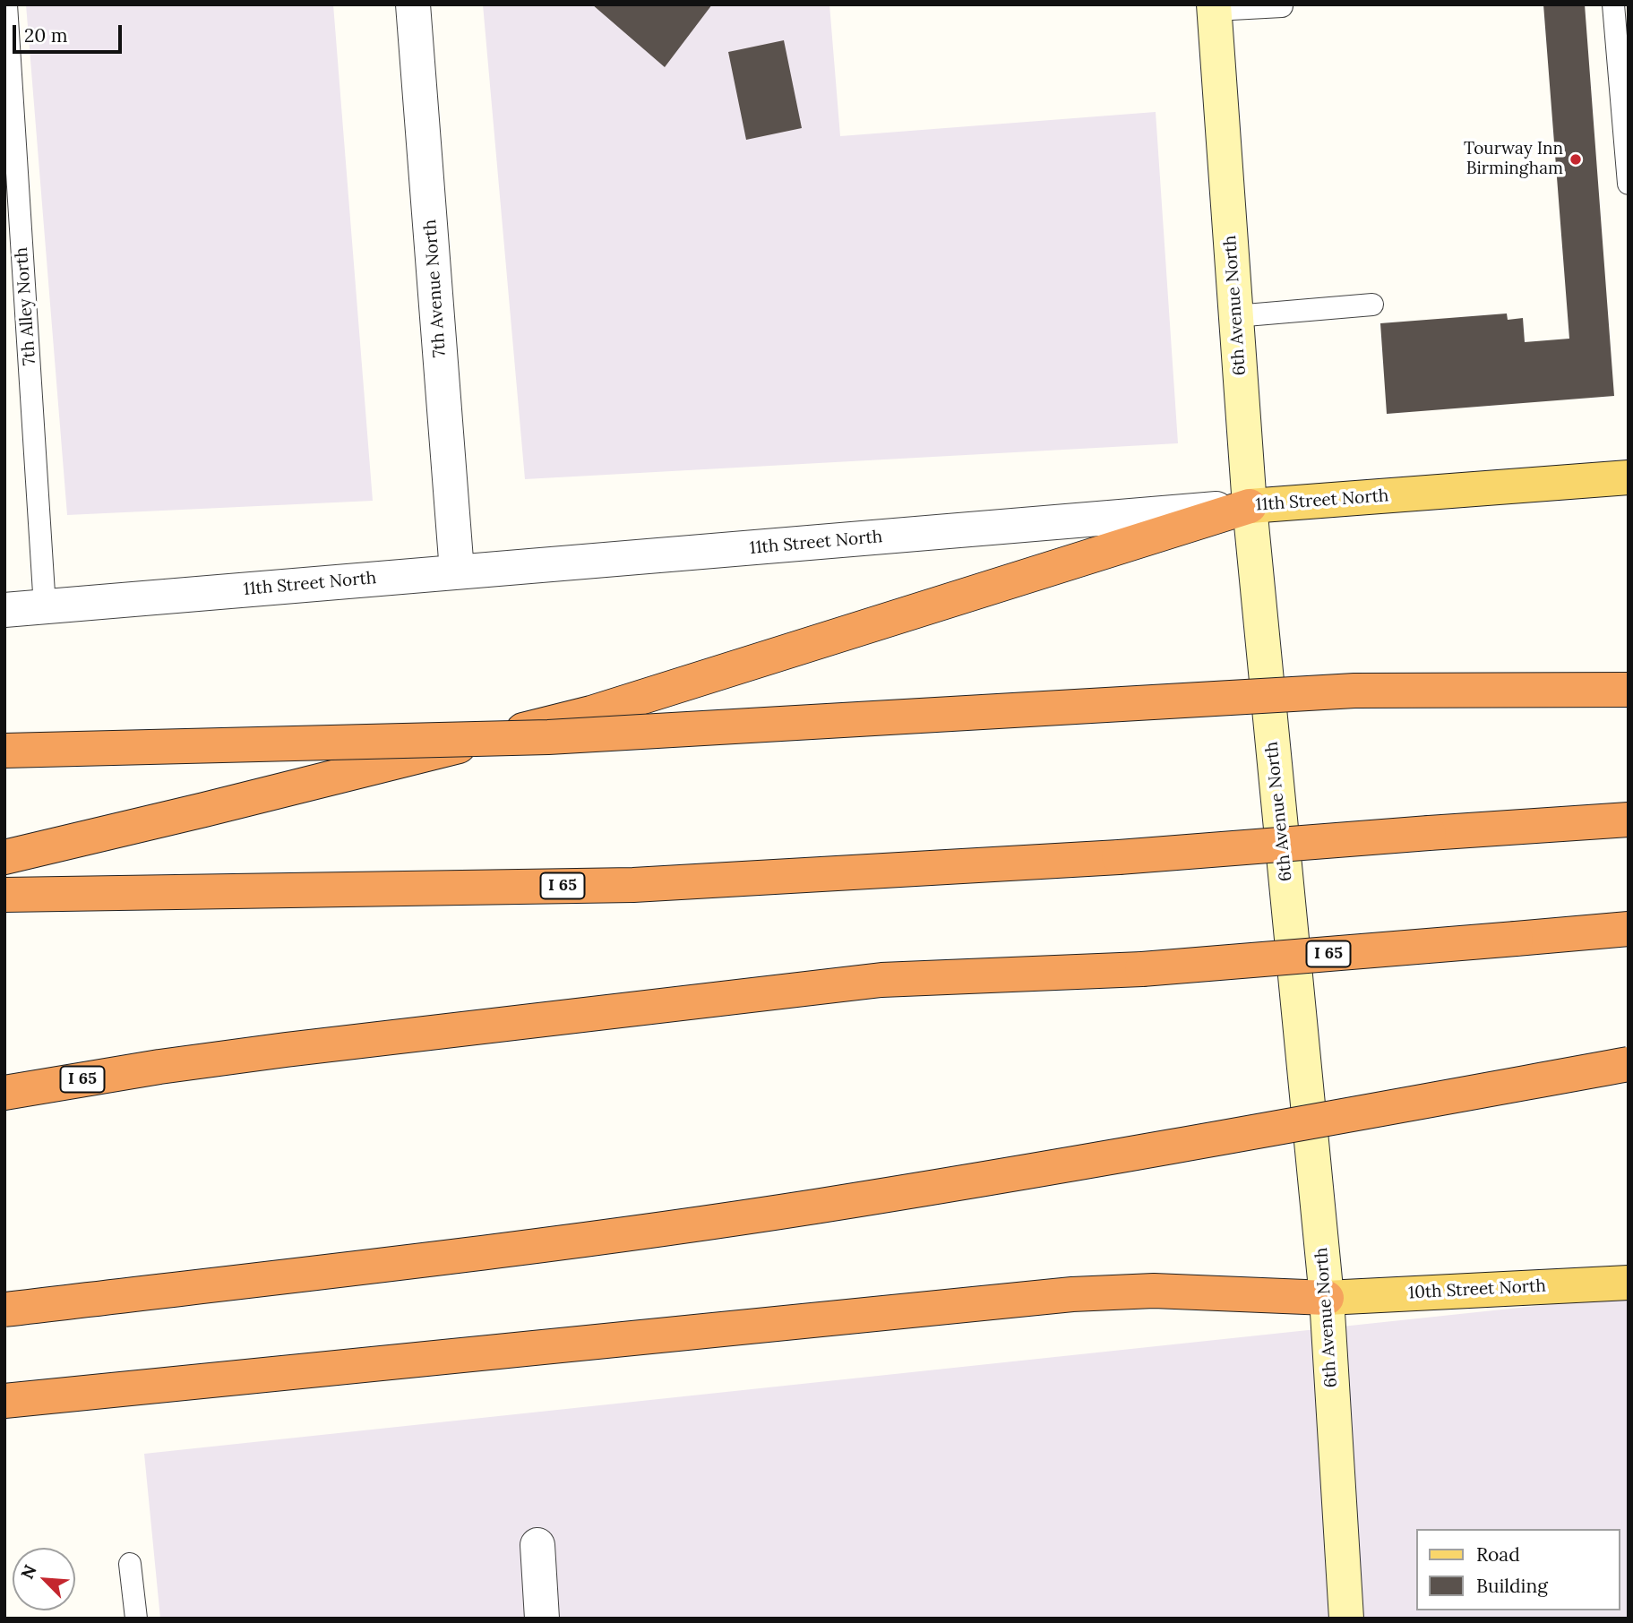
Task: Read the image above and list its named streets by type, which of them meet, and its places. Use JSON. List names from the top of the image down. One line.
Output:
{"streets":{"highway":["I 65"],"main road":["6th Avenue North","11th Street North","10th Street North"],"street":["7th Avenue North"],"lane":["7th Alley North"]},"crossings":[["7th Avenue North","11th Street North"],["6th Avenue North","11th Street North"],["6th Avenue North","10th Street North"],["7th Alley North","11th Street North"]],"places":["Tourway Inn Birmingham"],"legend":["Road","Building"],"scale_bar":"20 m","north":"top left"}
